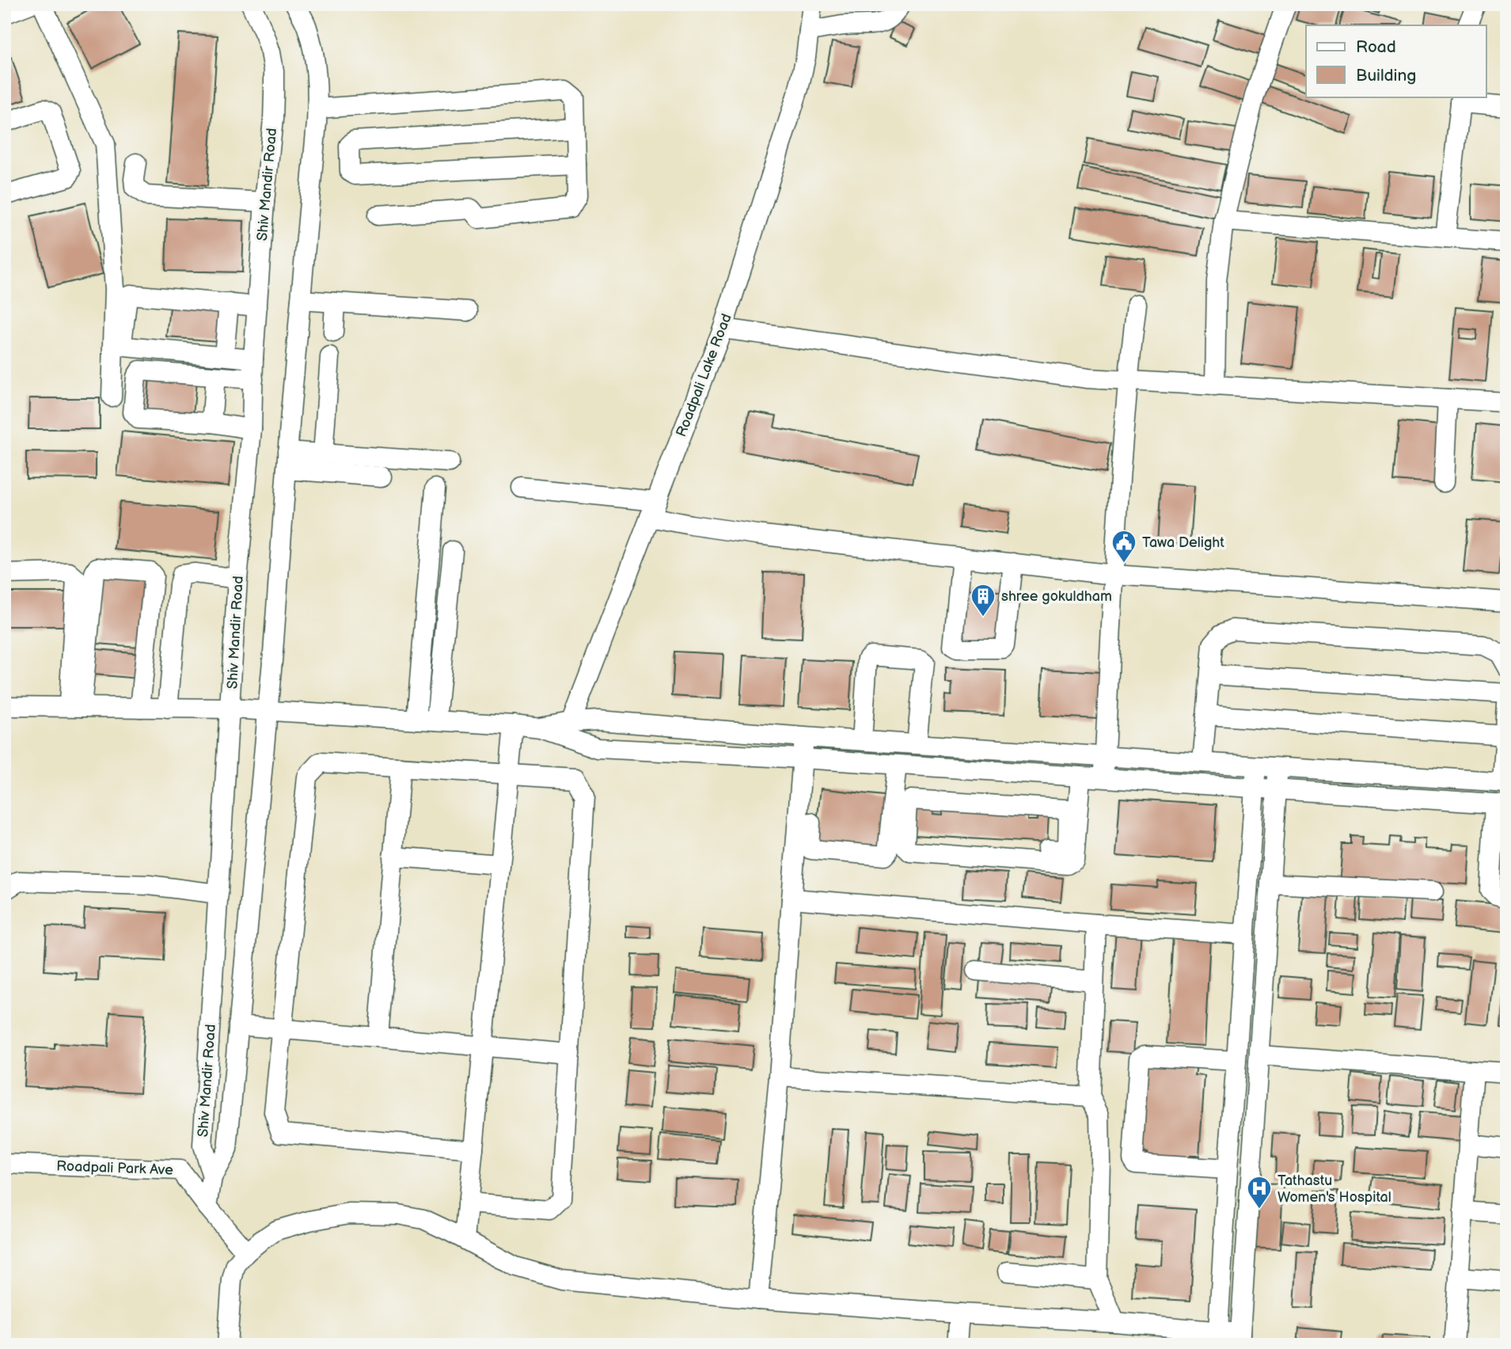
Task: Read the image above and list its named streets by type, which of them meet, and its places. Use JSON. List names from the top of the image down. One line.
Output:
{"streets":{"street":["Shiv Mandir Road","Roadpali Lake Road","Roadpali Park Ave"]},"places":{"public building":["Tawa Delight"],"building":["shree gokuldham"],"hospital":["Tathastu Women's Hospital"]},"legend":["Road","Building"]}
